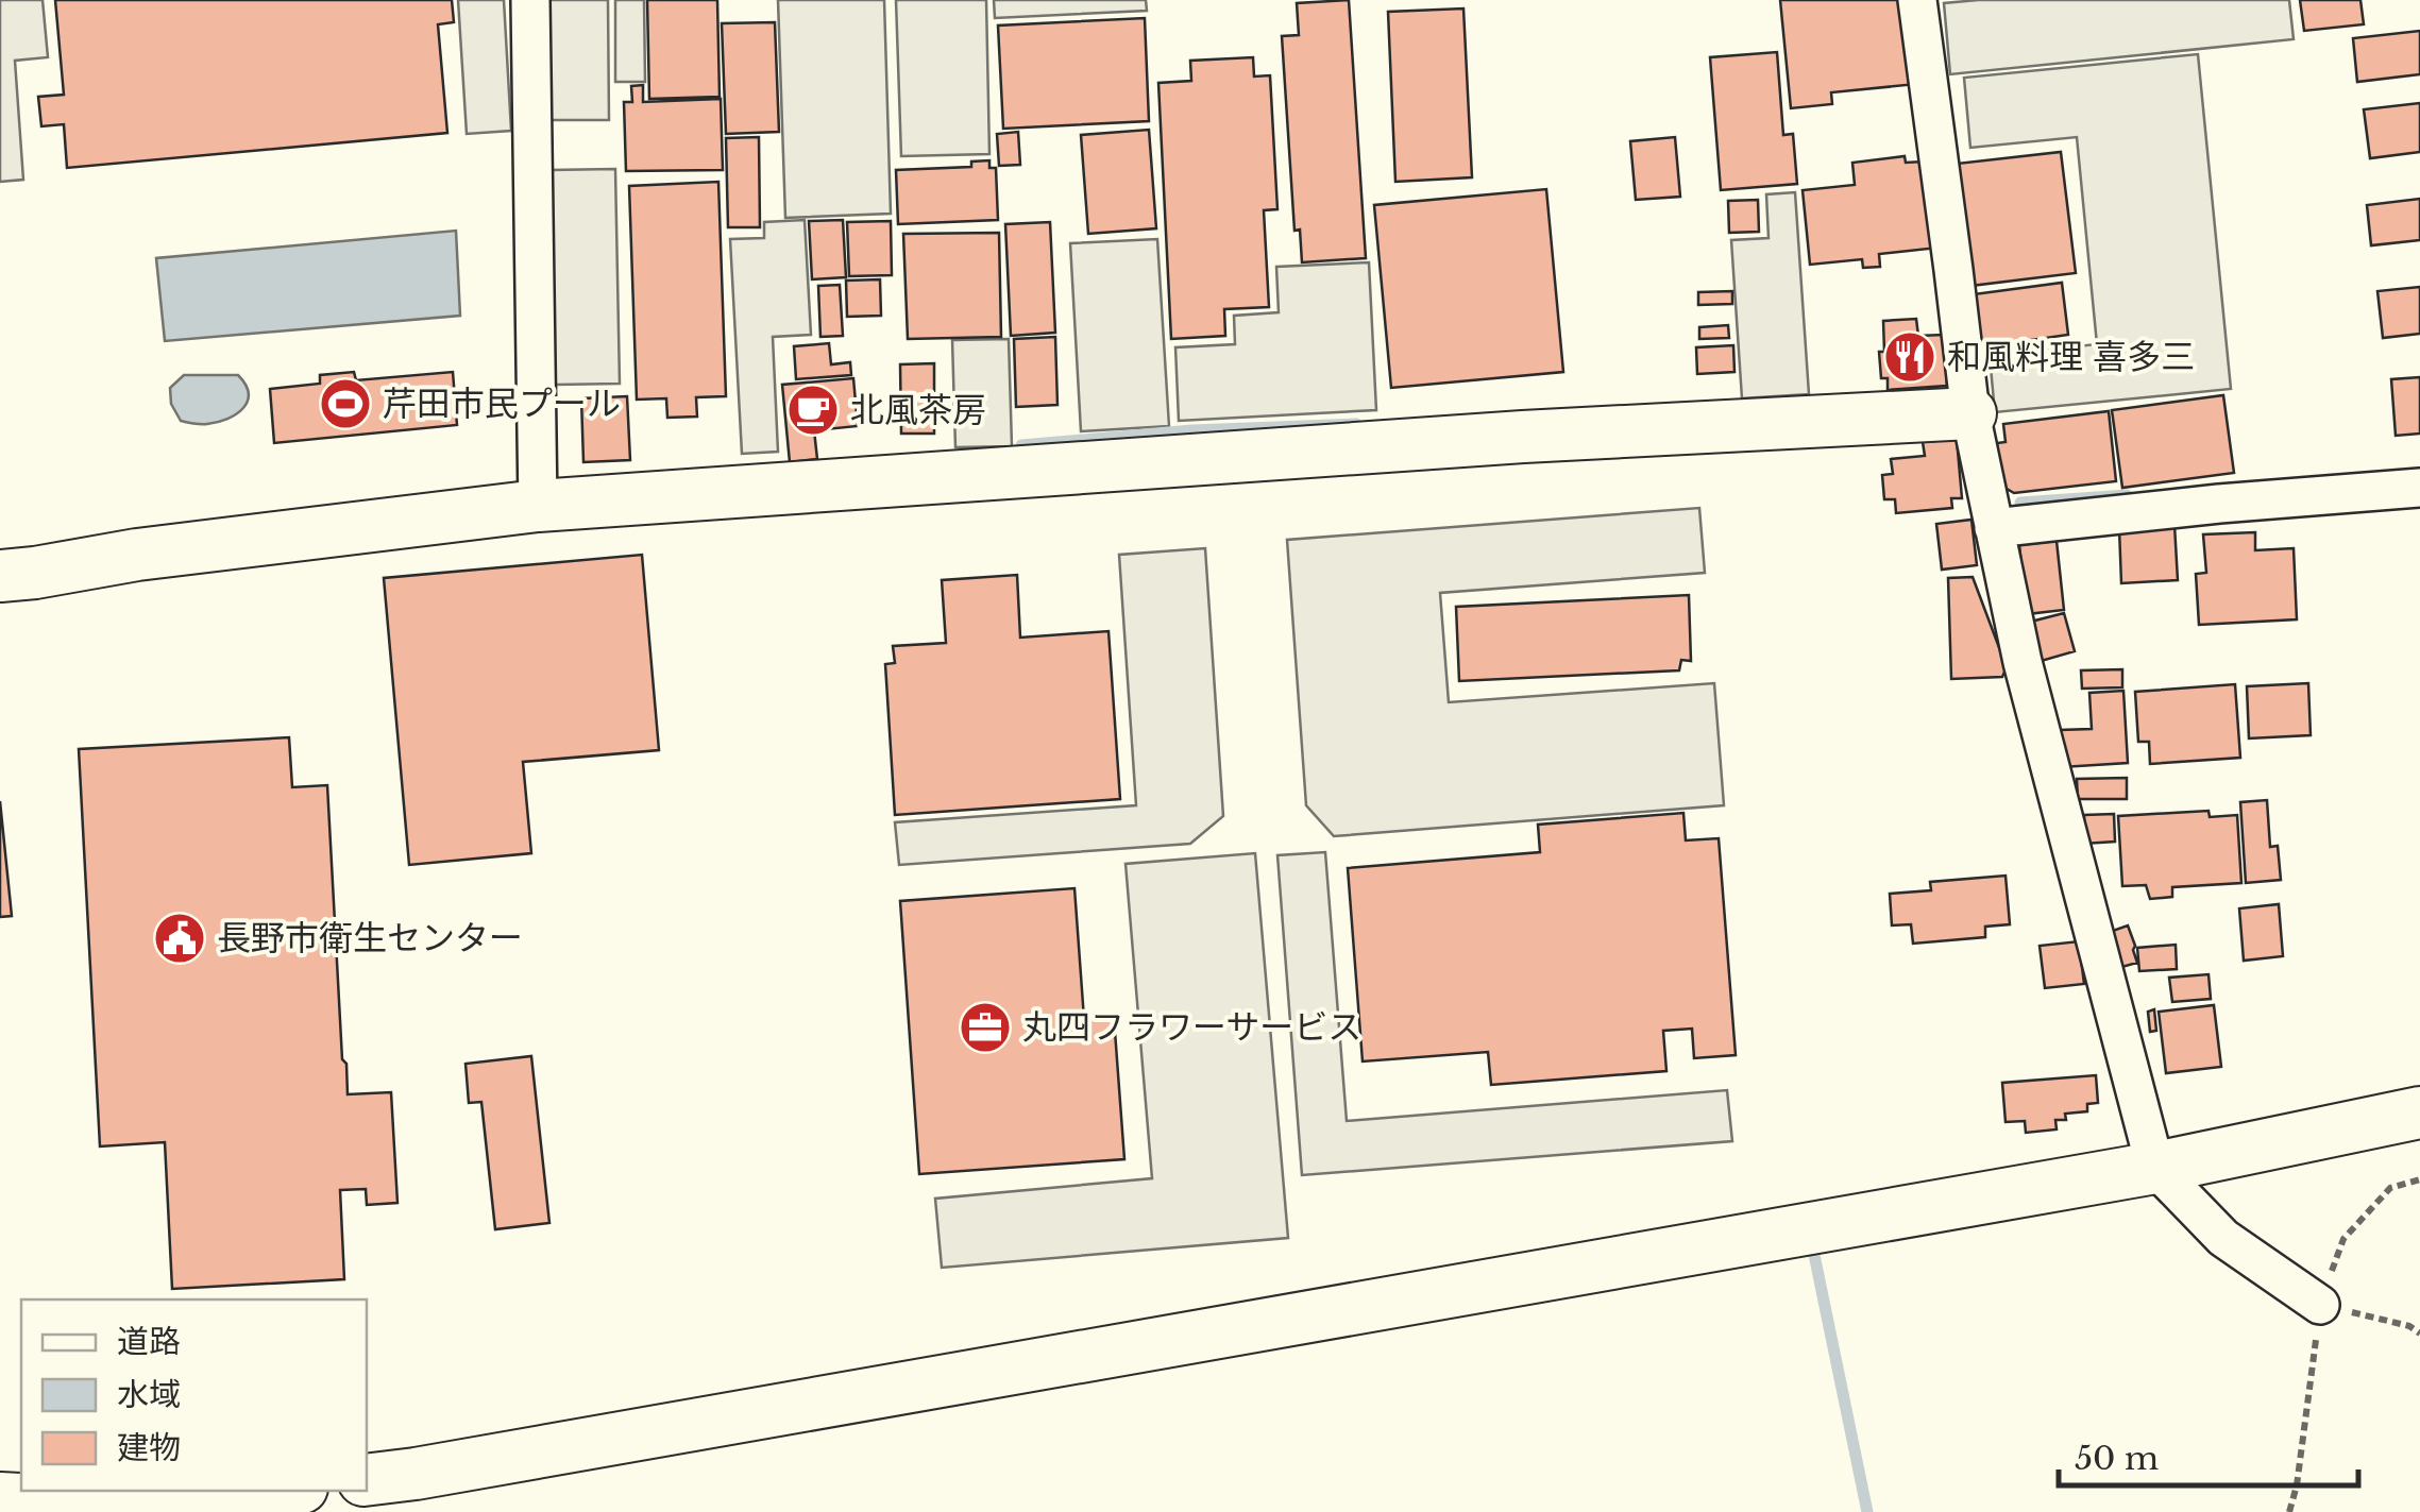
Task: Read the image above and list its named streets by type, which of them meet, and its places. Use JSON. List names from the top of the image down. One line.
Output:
{"places":{"restaurant":["和風料理 喜多三"],"sports":["芹田市民プール"],"cafe":["北風茶房"],"public building":["長野市衛生センター"],"office":["丸四フラワーサービス"]},"legend":["道路","水域","建物"],"scale_bar":"50 m"}
